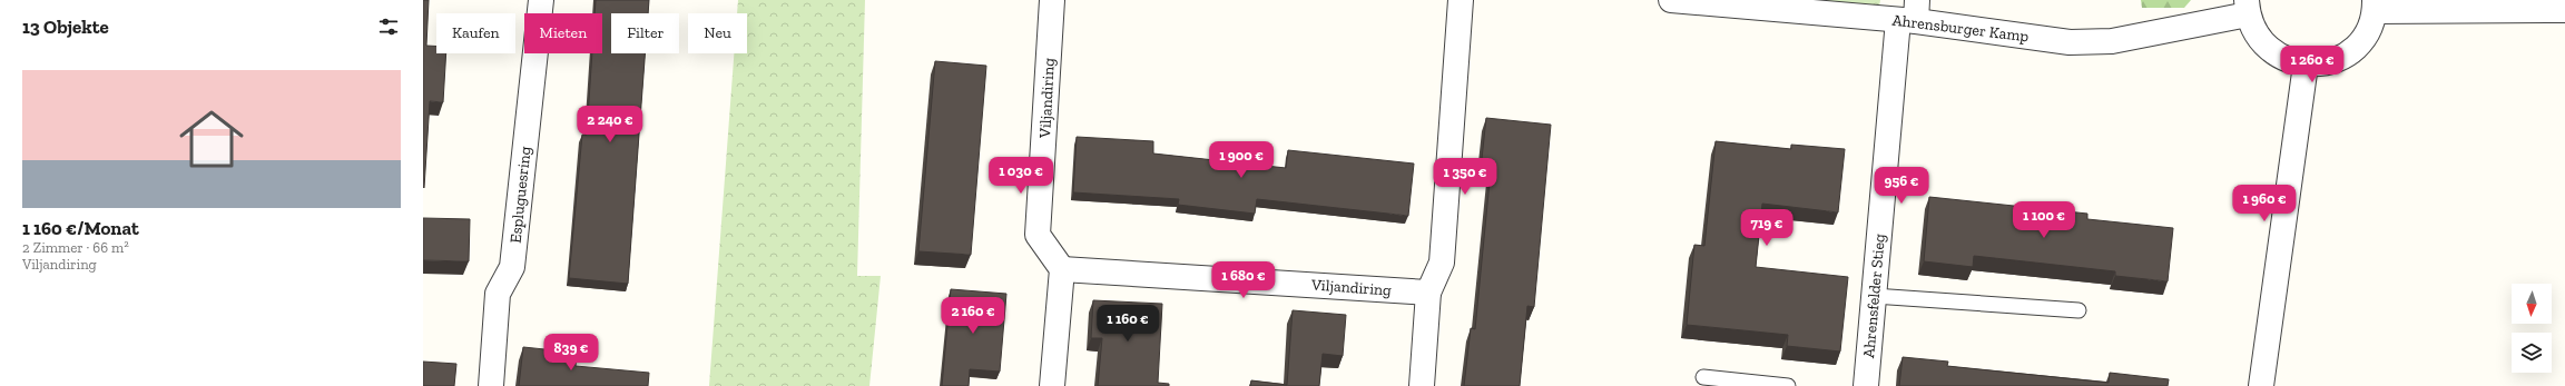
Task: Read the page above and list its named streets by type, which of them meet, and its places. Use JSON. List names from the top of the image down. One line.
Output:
{"streets":{"street":["Ahrensburger Kamp","Viljandiring","Espluguesring","Ahrensfelder Stieg"]},"crossings":[["Ahrensburger Kamp","Ahrensfelder Stieg"]],"north":"bottom","page":{"heading":"13 Objekte","chip":["Kaufen","Mieten","Filter","Neu"],"price":["1 260 €","2 240 €","1 900 €","1 030 €","1 350 €","956 €","1 960 €","1 100 €","719 €","1 680 €","2 160 €","1 160 €","839 €"],"list":[{"name":"1 160 €/Monat","note":"2 Zimmer · 66 m² · Viljandiring"}]}}
